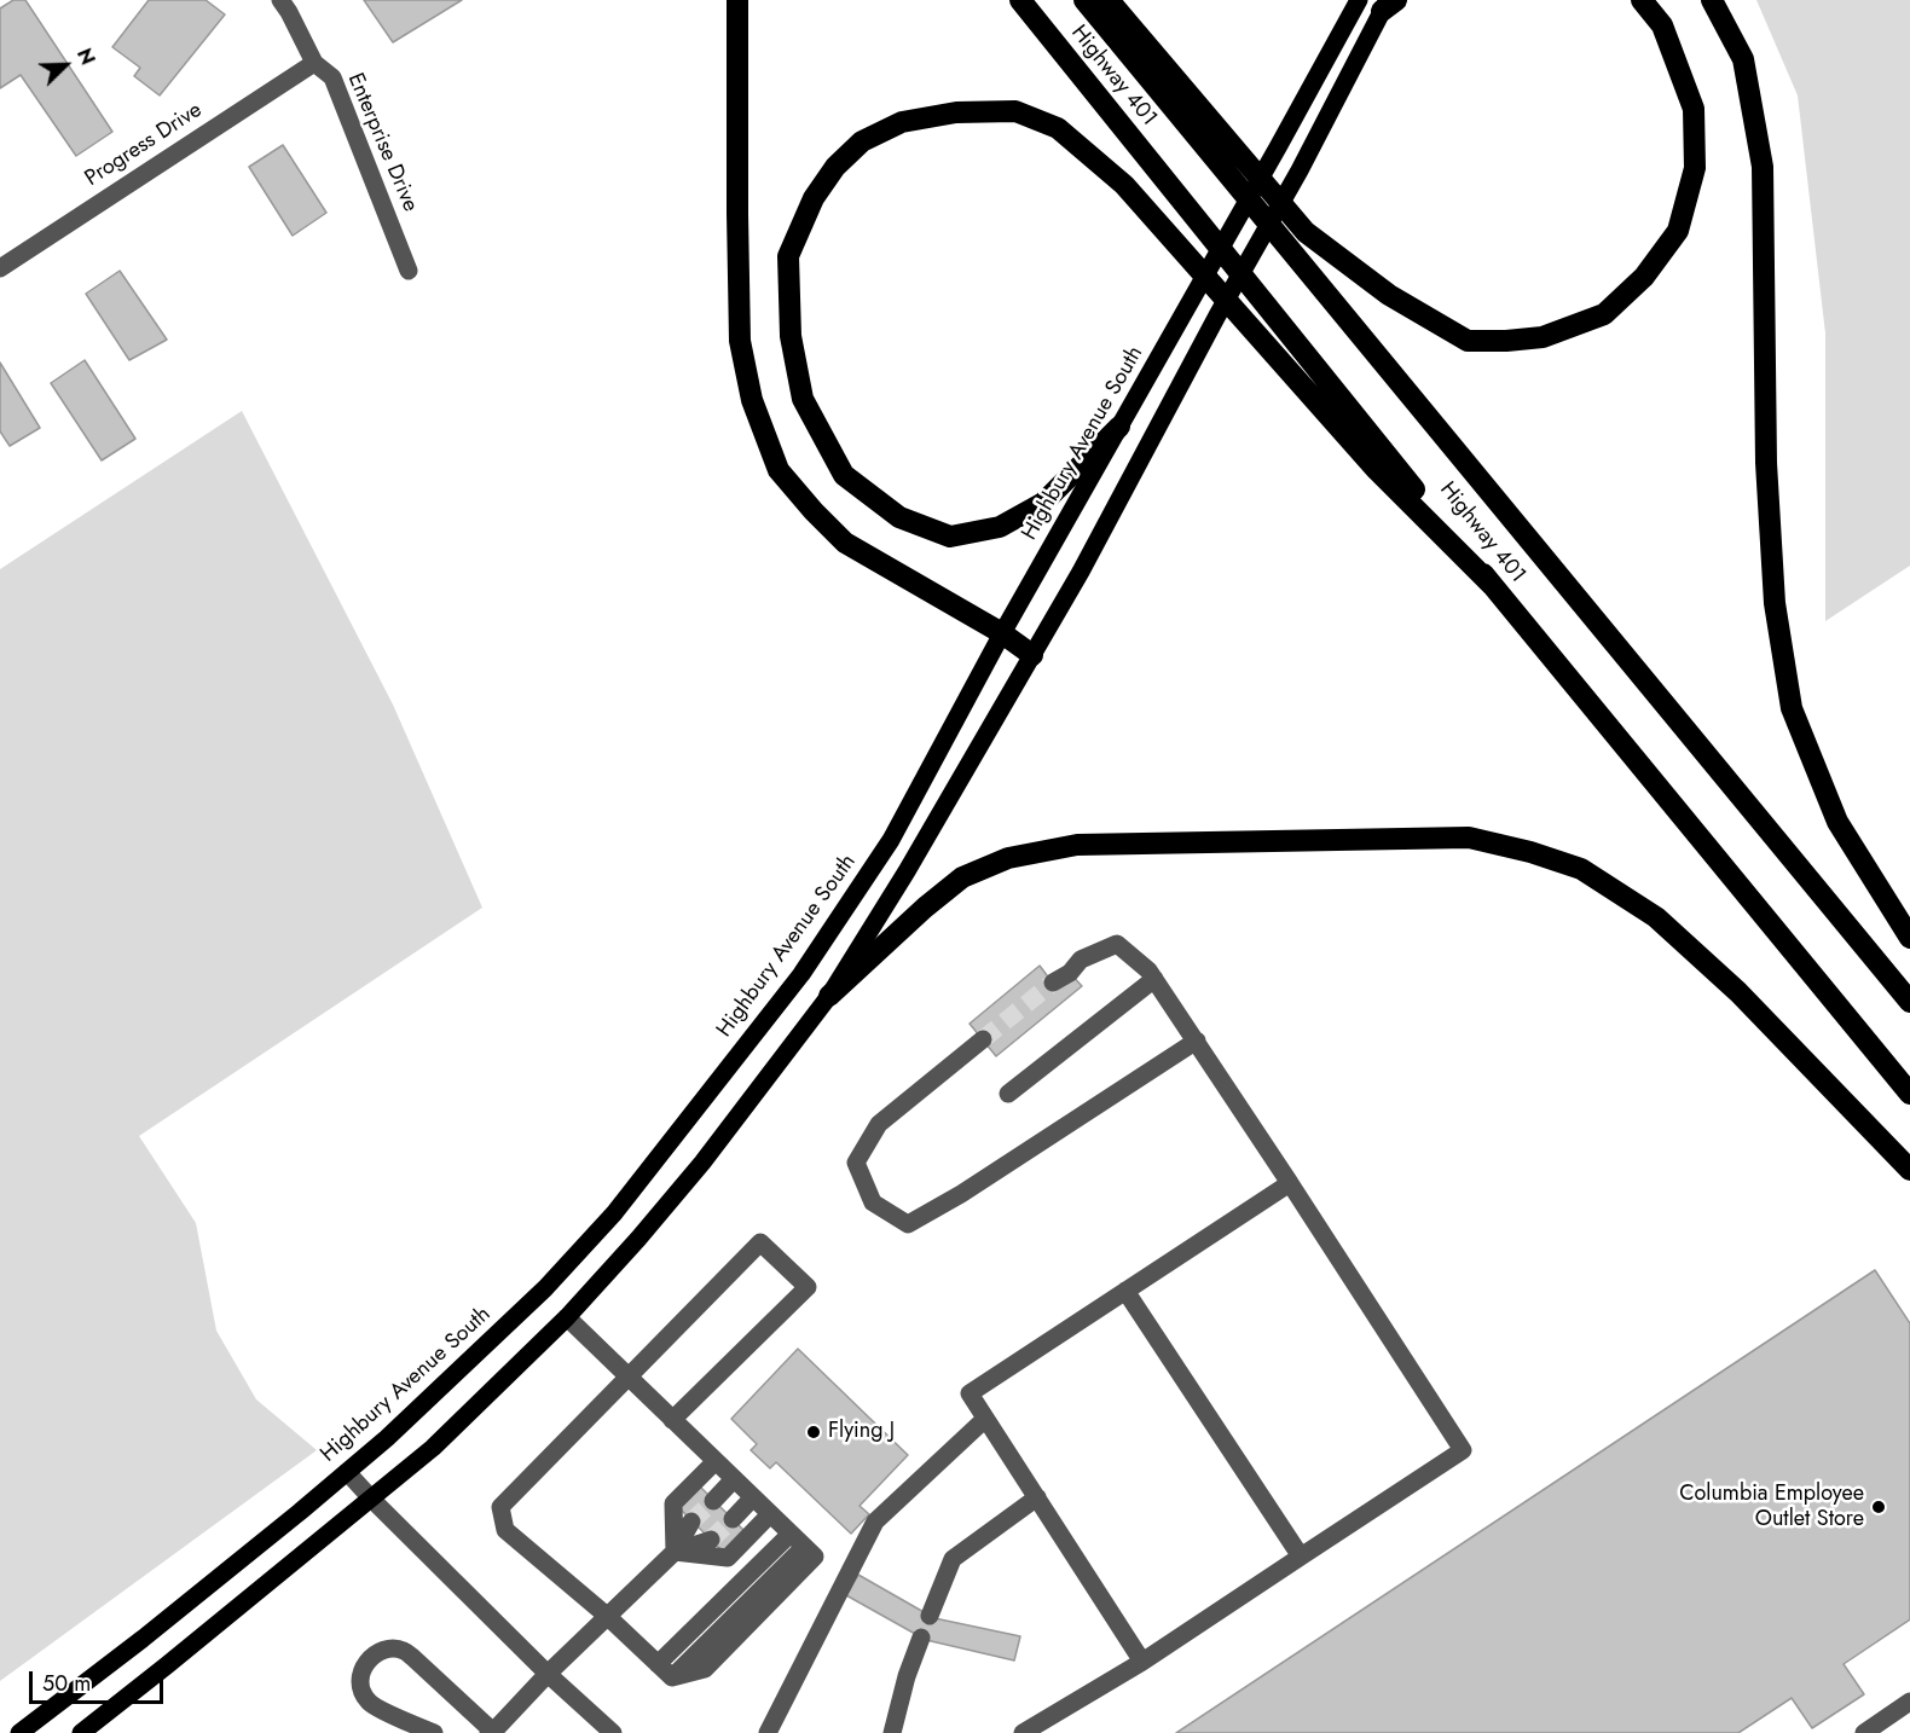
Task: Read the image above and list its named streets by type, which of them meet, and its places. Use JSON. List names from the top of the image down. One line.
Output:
{"streets":{"highway":["Highway 401"],"main road":["Highbury Avenue South"],"street":["Enterprise Drive","Progress Drive"]},"crossings":[["Enterprise Drive","Progress Drive"]],"places":["Flying J","Columbia Employee Outlet Store"],"scale_bar":"50 m","north":"top right"}
